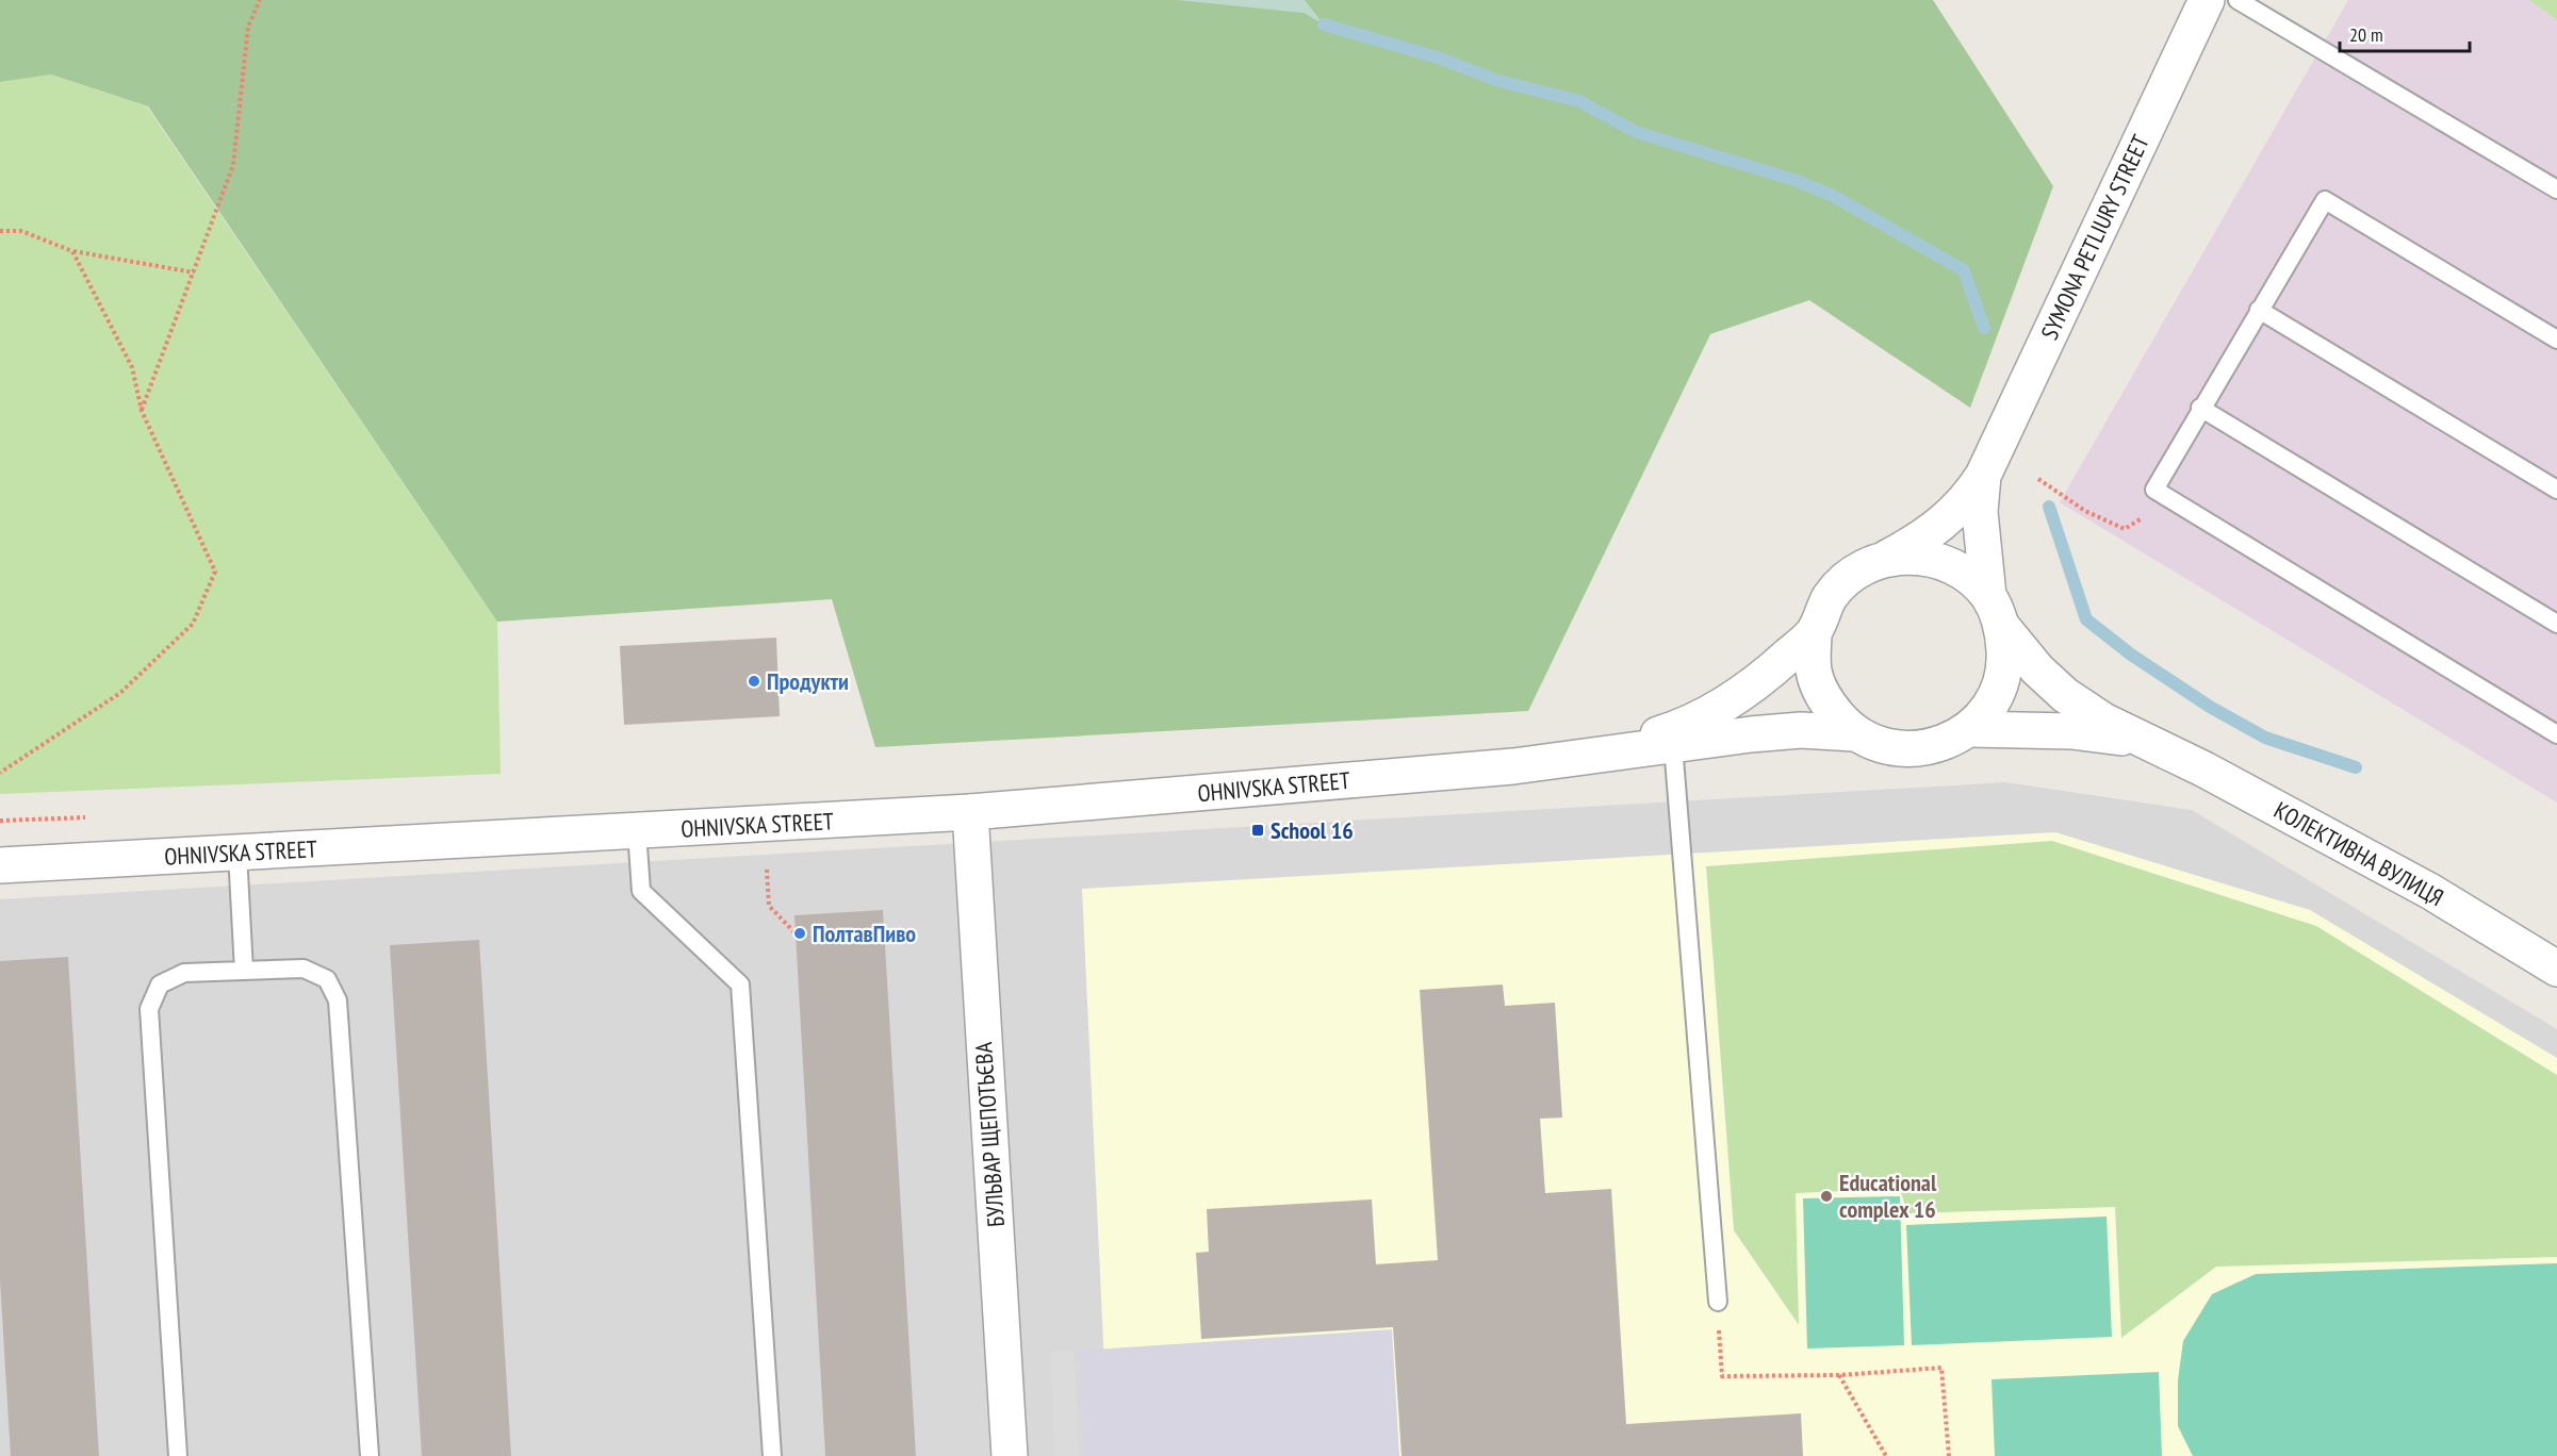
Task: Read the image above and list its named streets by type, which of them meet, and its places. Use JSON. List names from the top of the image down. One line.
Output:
{"streets":{"street":["SYMONA PETLIURY STREET","OHNIVSKA STREET","КОЛЕКТИВНА ВУЛИЦЯ","БУЛЬВАР ЩЕПОТЬЄВА"]},"crossings":[["SYMONA PETLIURY STREET","OHNIVSKA STREET"],["SYMONA PETLIURY STREET","КОЛЕКТИВНА ВУЛИЦЯ"],["OHNIVSKA STREET","КОЛЕКТИВНА ВУЛИЦЯ"],["OHNIVSKA STREET","БУЛЬВАР ЩЕПОТЬЄВА"]],"places":{"other":["Продукти","ПолтавПиво","Educational complex 16"],"transit":["School 16"]},"scale_bar":"20 m"}
